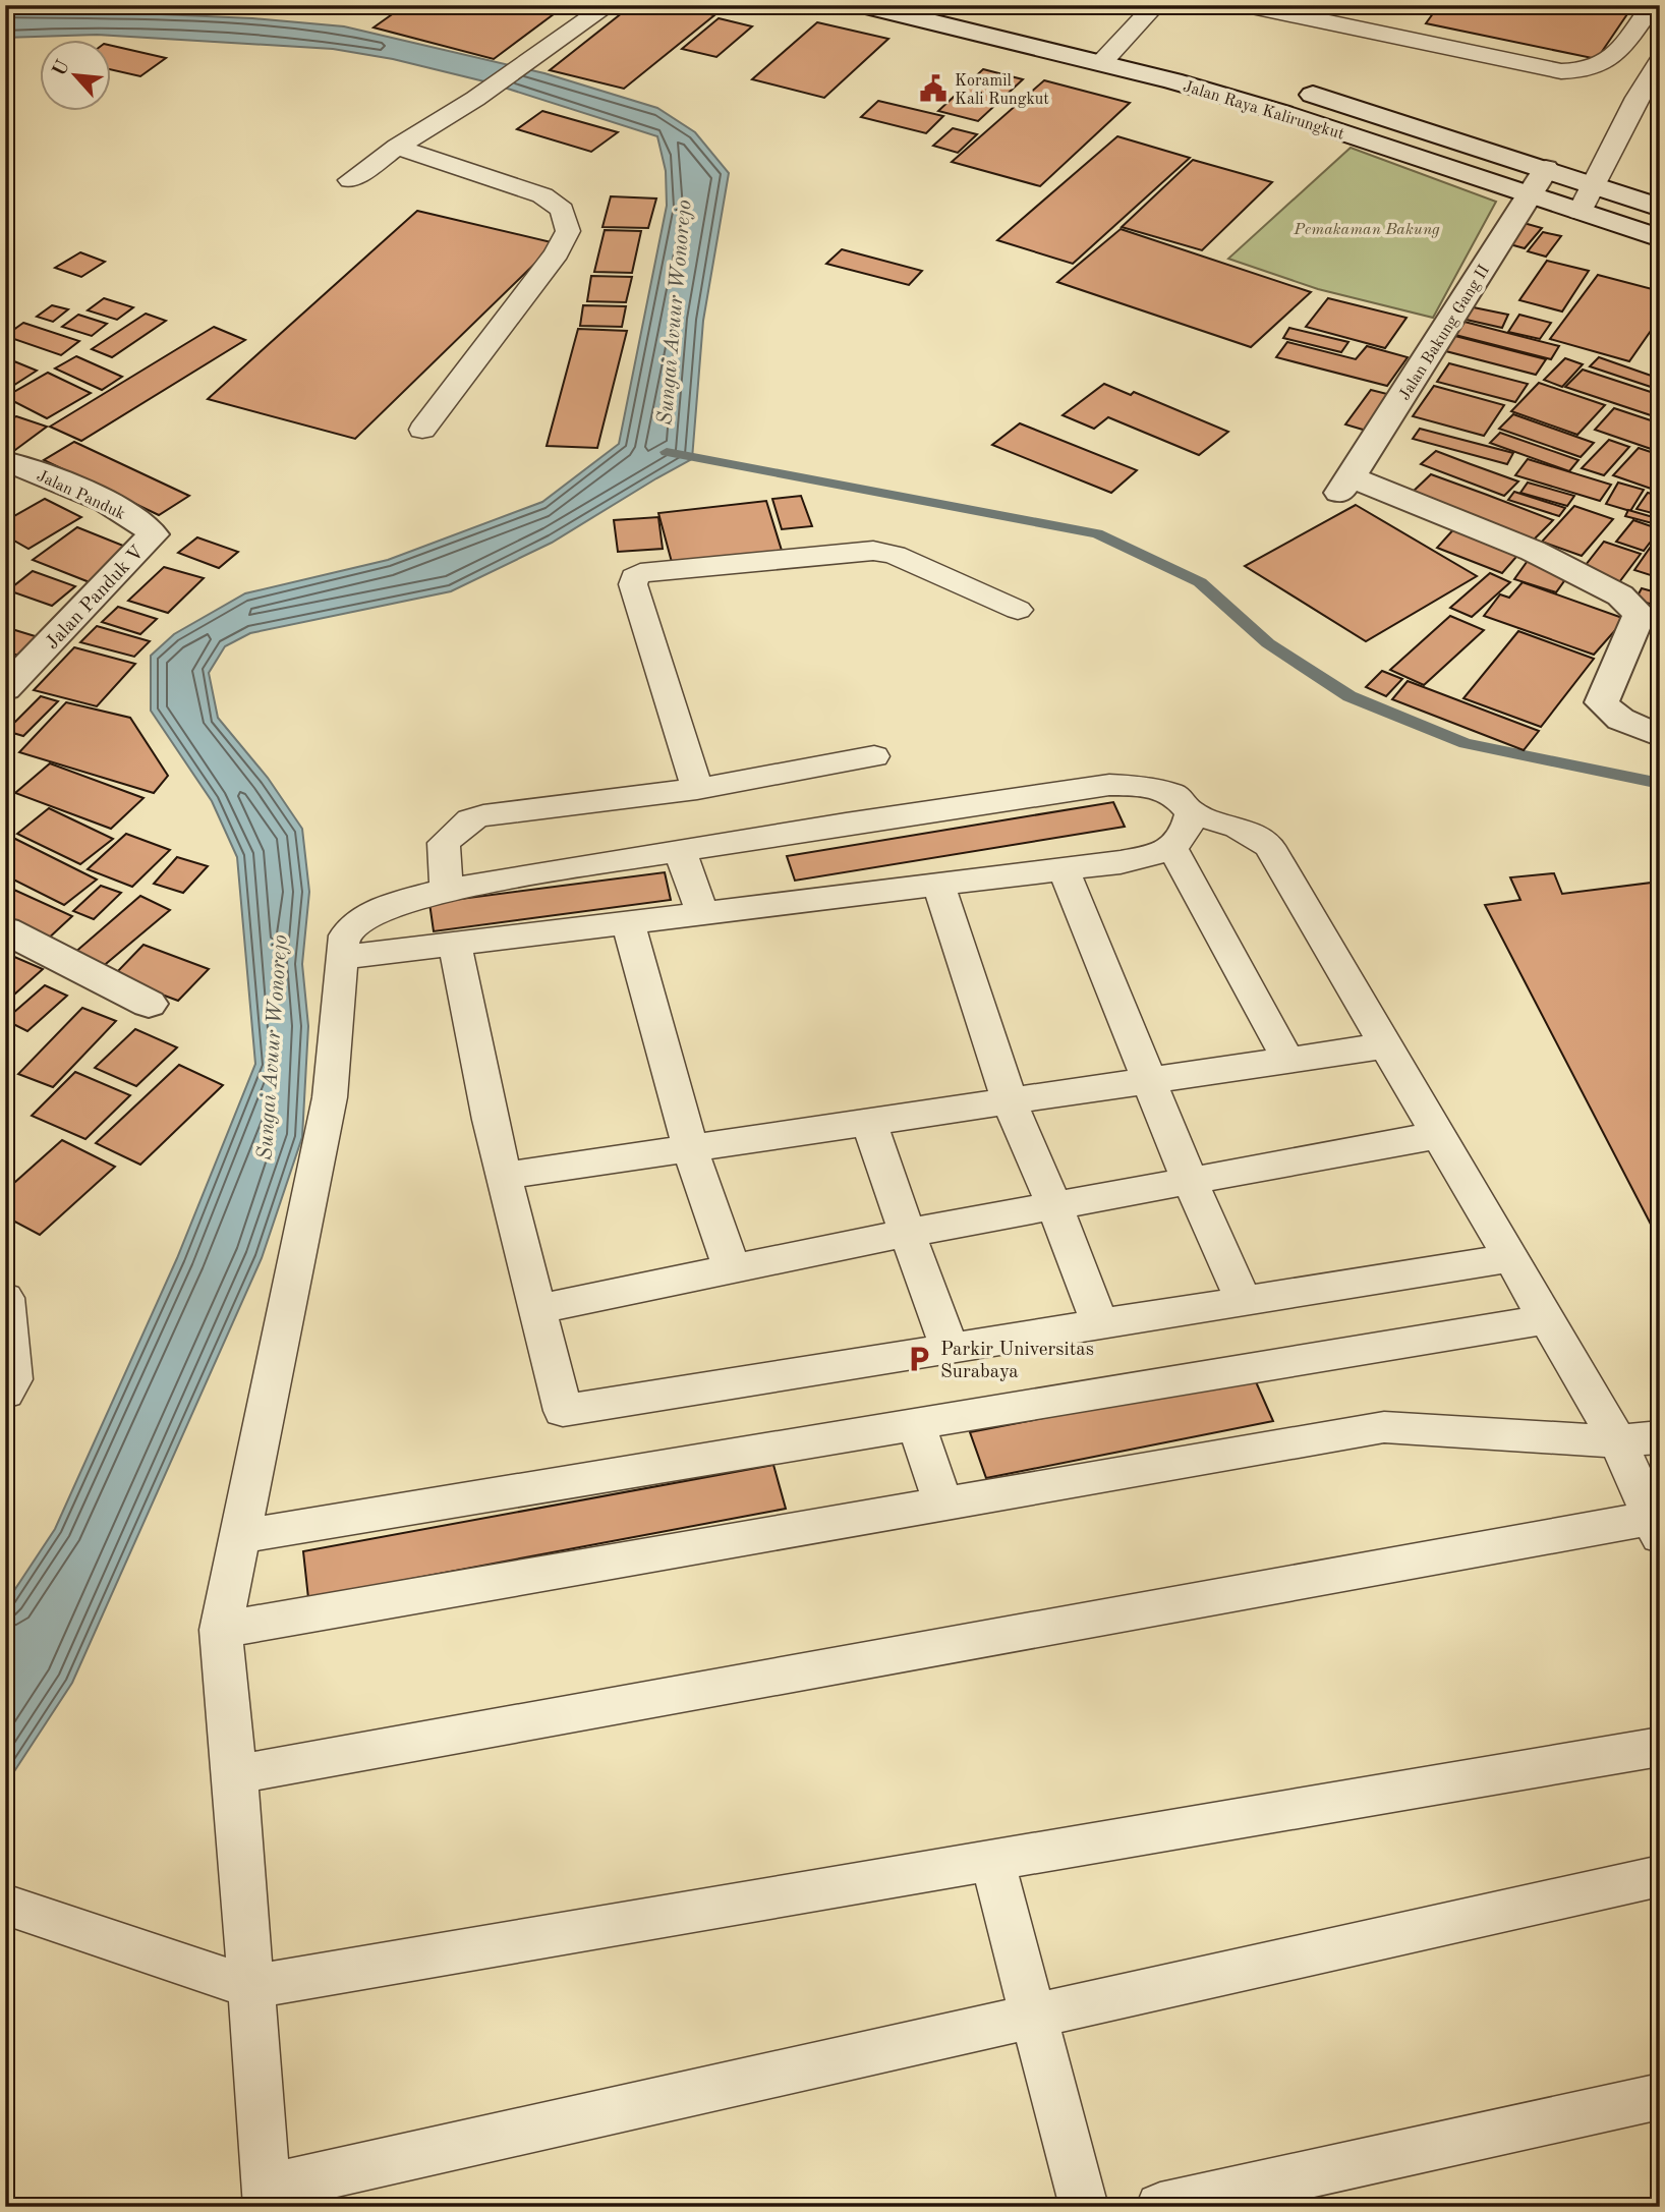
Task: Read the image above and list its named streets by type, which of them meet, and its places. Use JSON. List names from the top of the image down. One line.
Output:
{"streets":{"street":["Jalan Raya Kalirungkut","Jalan Bakung Gang II","Jalan Panduk","Jalan Panduk V"]},"crossings":[["Jalan Raya Kalirungkut","Jalan Bakung Gang II"],["Jalan Panduk","Jalan Panduk V"]],"water":["Sungai Avuur Wonorejo"],"parks":["Pemakaman Bakung"],"places":{"public building":["Koramil Kali Rungkut"],"parking":["Parkir Universitas Surabaya"]},"north":"top left"}
